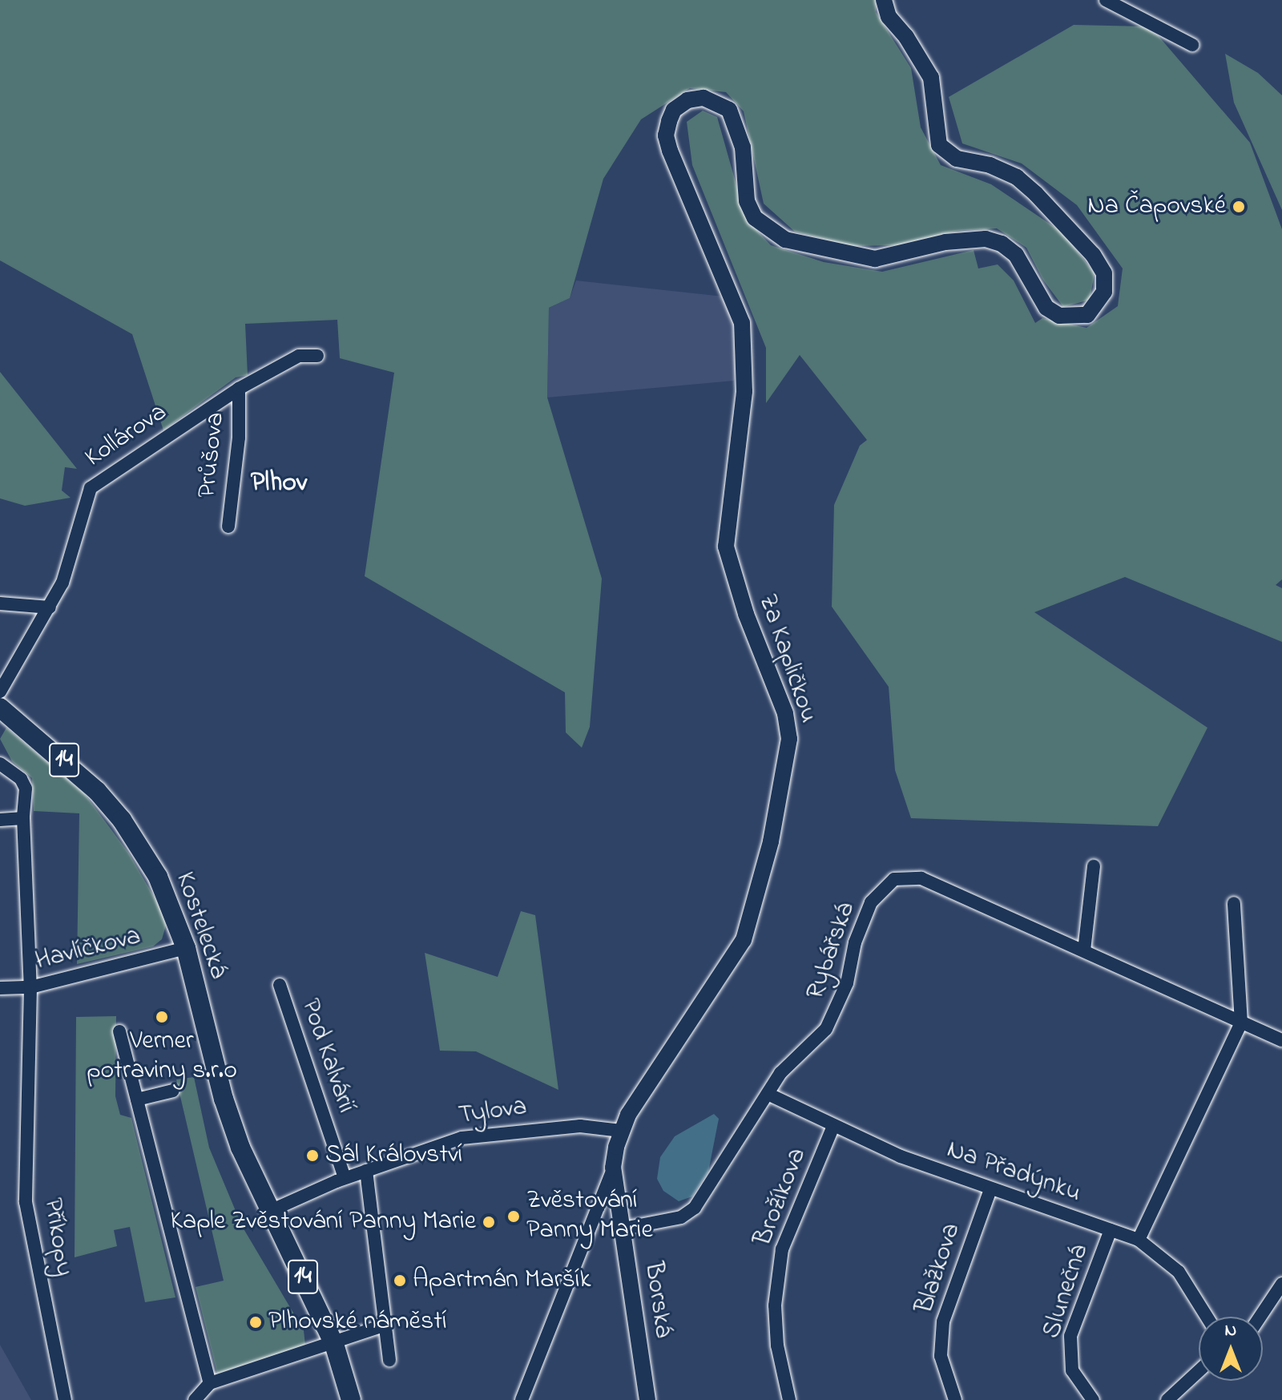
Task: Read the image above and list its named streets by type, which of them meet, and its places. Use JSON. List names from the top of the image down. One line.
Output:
{"streets":{"main road":["14","Kostelecká"],"street":["Kollárova","Průšova","Za Kapličkou","Havlíčkova","Rybářská","Pod Kalvárií","Tylova","Na Přadýnku","Brožíkova","Příkopy","Blažkova","Slunečná","Borská"]},"crossings":[["Kollárova","Průšova"],["Za Kapličkou","Tylova"],["Za Kapličkou","Borská"],["14","Kostelecká"],["14","Tylova"],["Kostelecká","Havlíčkova"],["Kostelecká","Tylova"],["Havlíčkova","Příkopy"],["Rybářská","Na Přadýnku"],["Rybářská","Borská"],["Pod Kalvárií","Tylova"],["Tylova","Borská"],["Na Přadýnku","Brožíkova"],["Na Přadýnku","Blažkova"],["Na Přadýnku","Slunečná"]],"districts":["Plhov"],"places":["Na Čapovské","Verner potraviny s.r.o","Sál Království","Zvěstování Panny Marie","Kaple Zvěstování Panny Marie","Apartmán Maršík","Plhovské náměstí"],"north":"top"}
